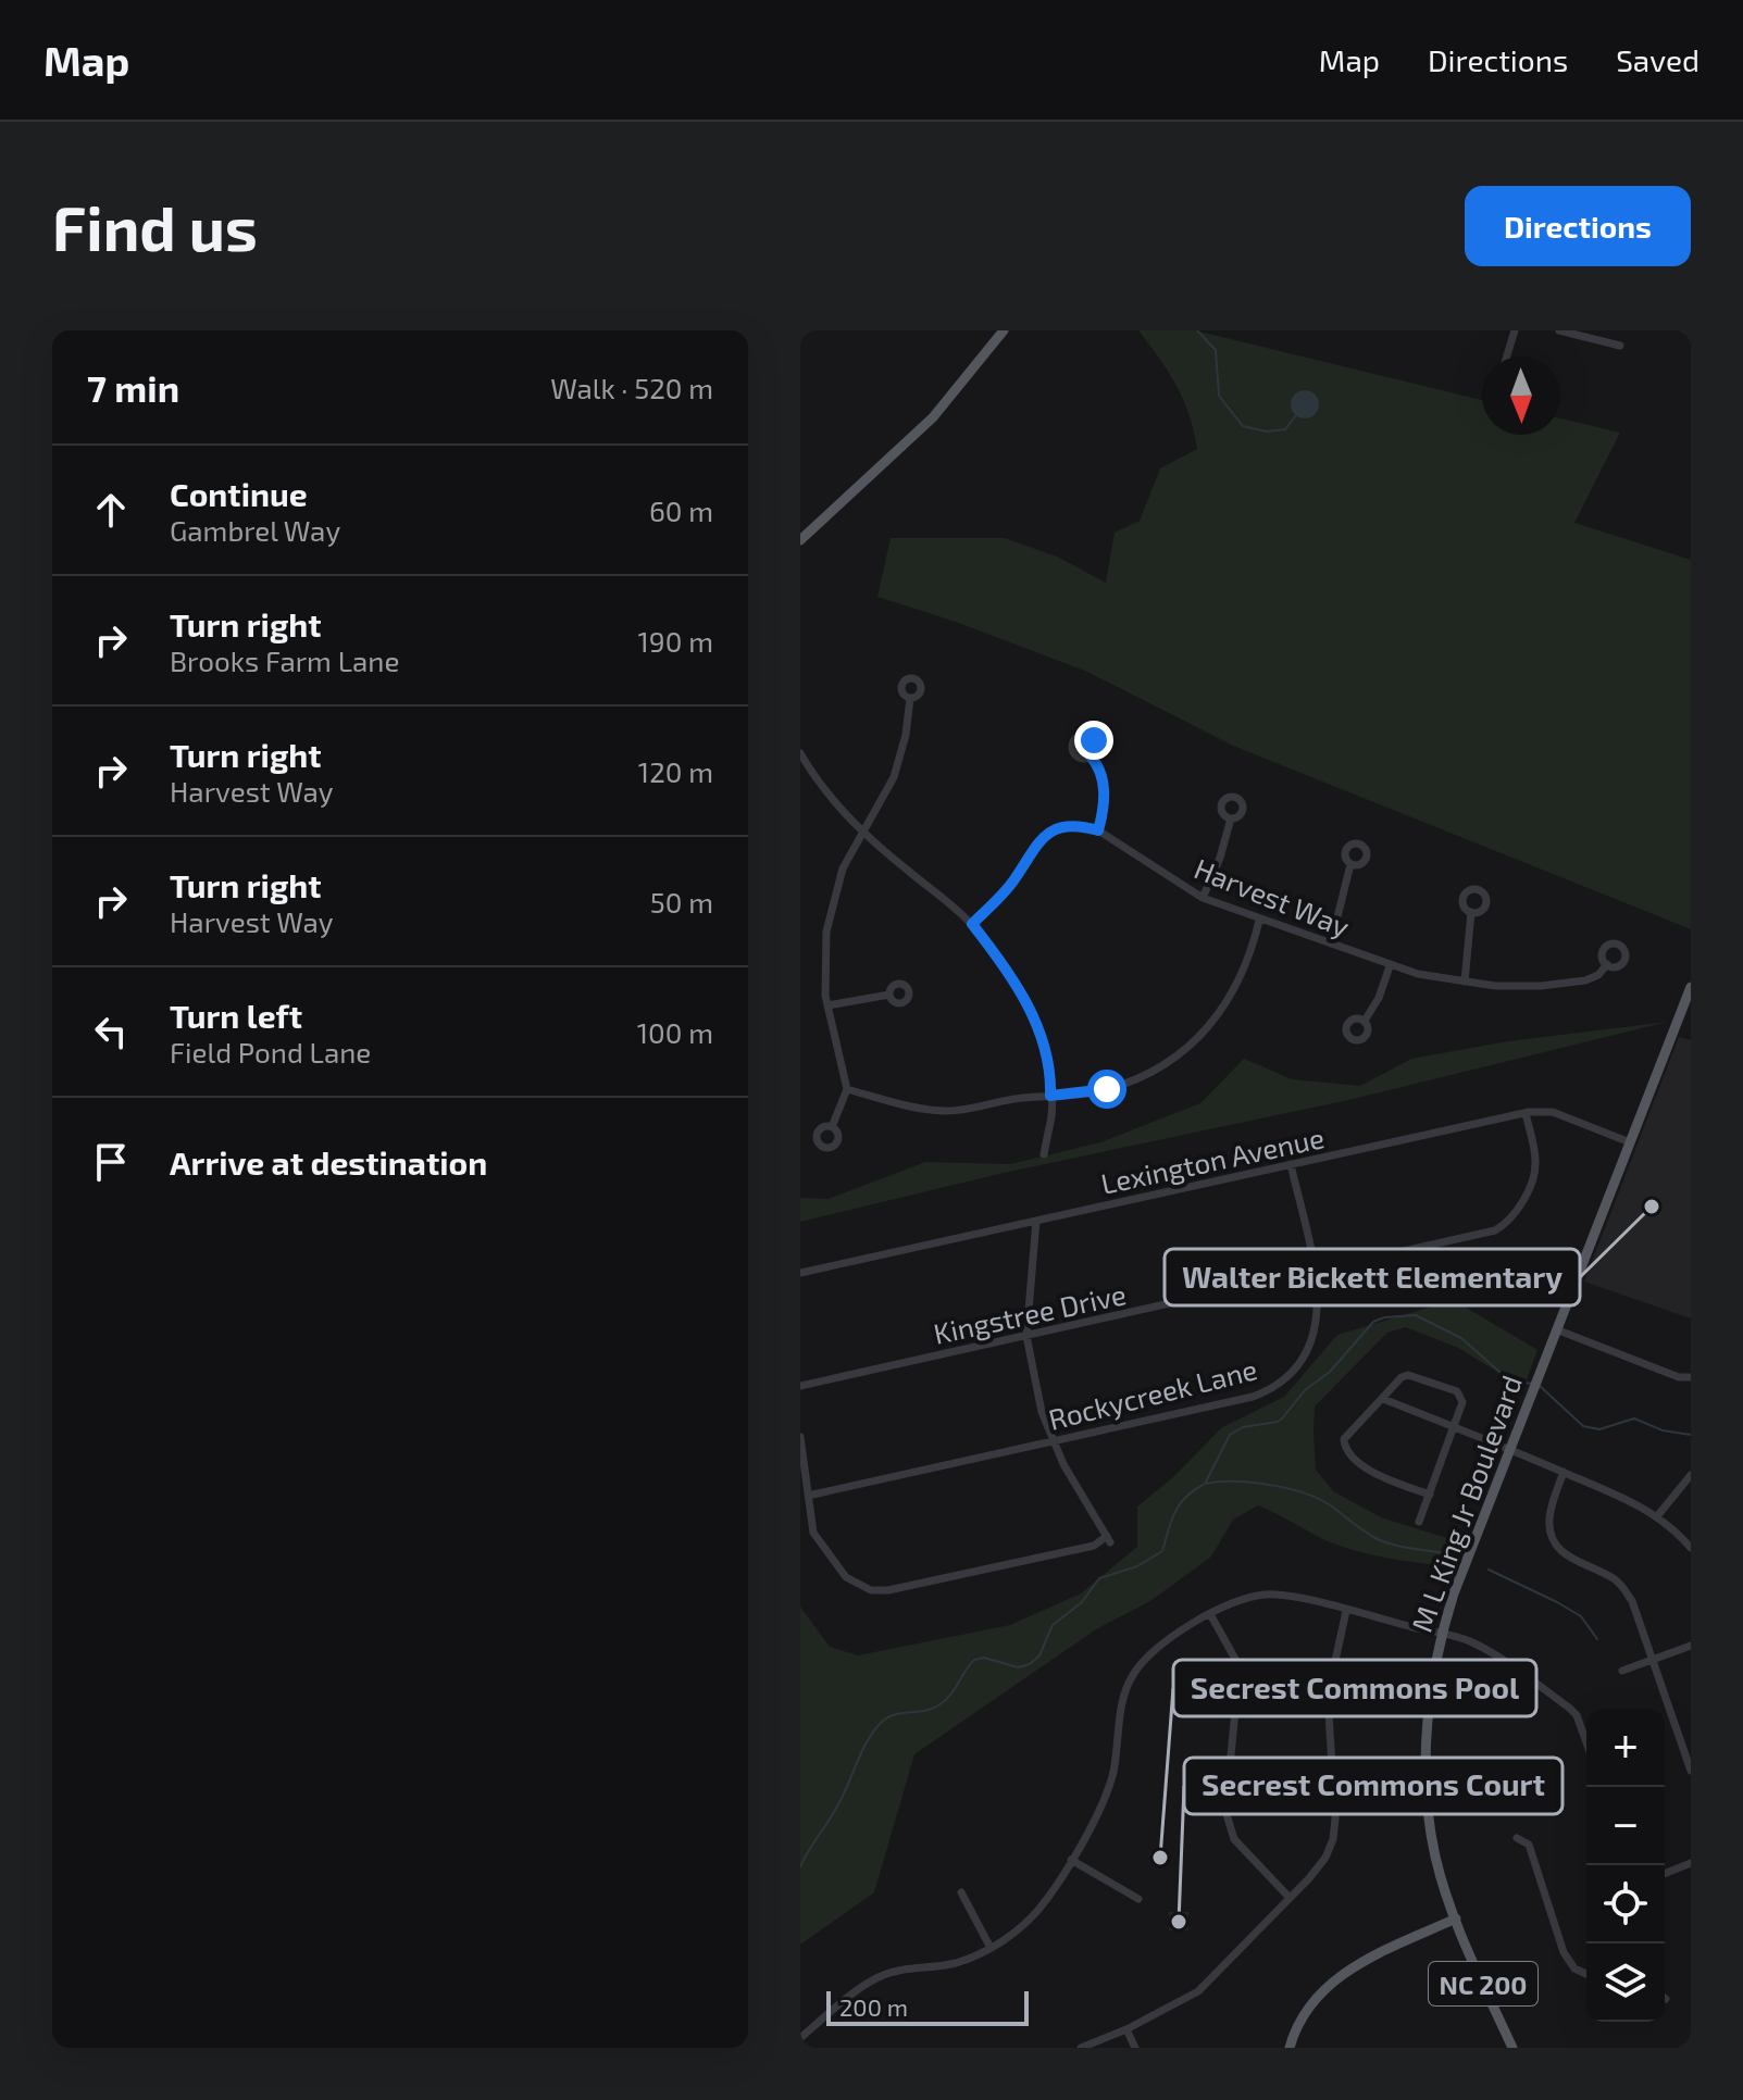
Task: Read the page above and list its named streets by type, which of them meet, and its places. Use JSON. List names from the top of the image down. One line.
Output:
{"streets":{"main road":["M L King Jr Boulevard","NC 200"],"street":["Harvest Way","Lexington Avenue","Kingstree Drive","Rockycreek Lane"]},"crossings":[["Lexington Avenue","Kingstree Drive"],["Lexington Avenue","Rockycreek Lane"],["Lexington Avenue","M L King Jr Boulevard"],["Kingstree Drive","Rockycreek Lane"]],"places":["Walter Bickett Elementary","Secrest Commons Pool","Secrest Commons Court"],"scale_bar":"200 m","north":"bottom","page":{"header":"Map","nav":["Map","Directions","Saved"],"buttons":"Directions","title":"Find us","heading":["7 min","Walk · 520 m"],"list":[["Continue","Gambrel Way","60 m"],["Turn right","Brooks Farm Lane","190 m"],["Turn right","Harvest Way","120 m"],["Turn right","Harvest Way","50 m"],["Turn left","Field Pond Lane","100 m"],"Arrive at destination"],"map_buttons":["+","−"],"scale":"200 m"}}
